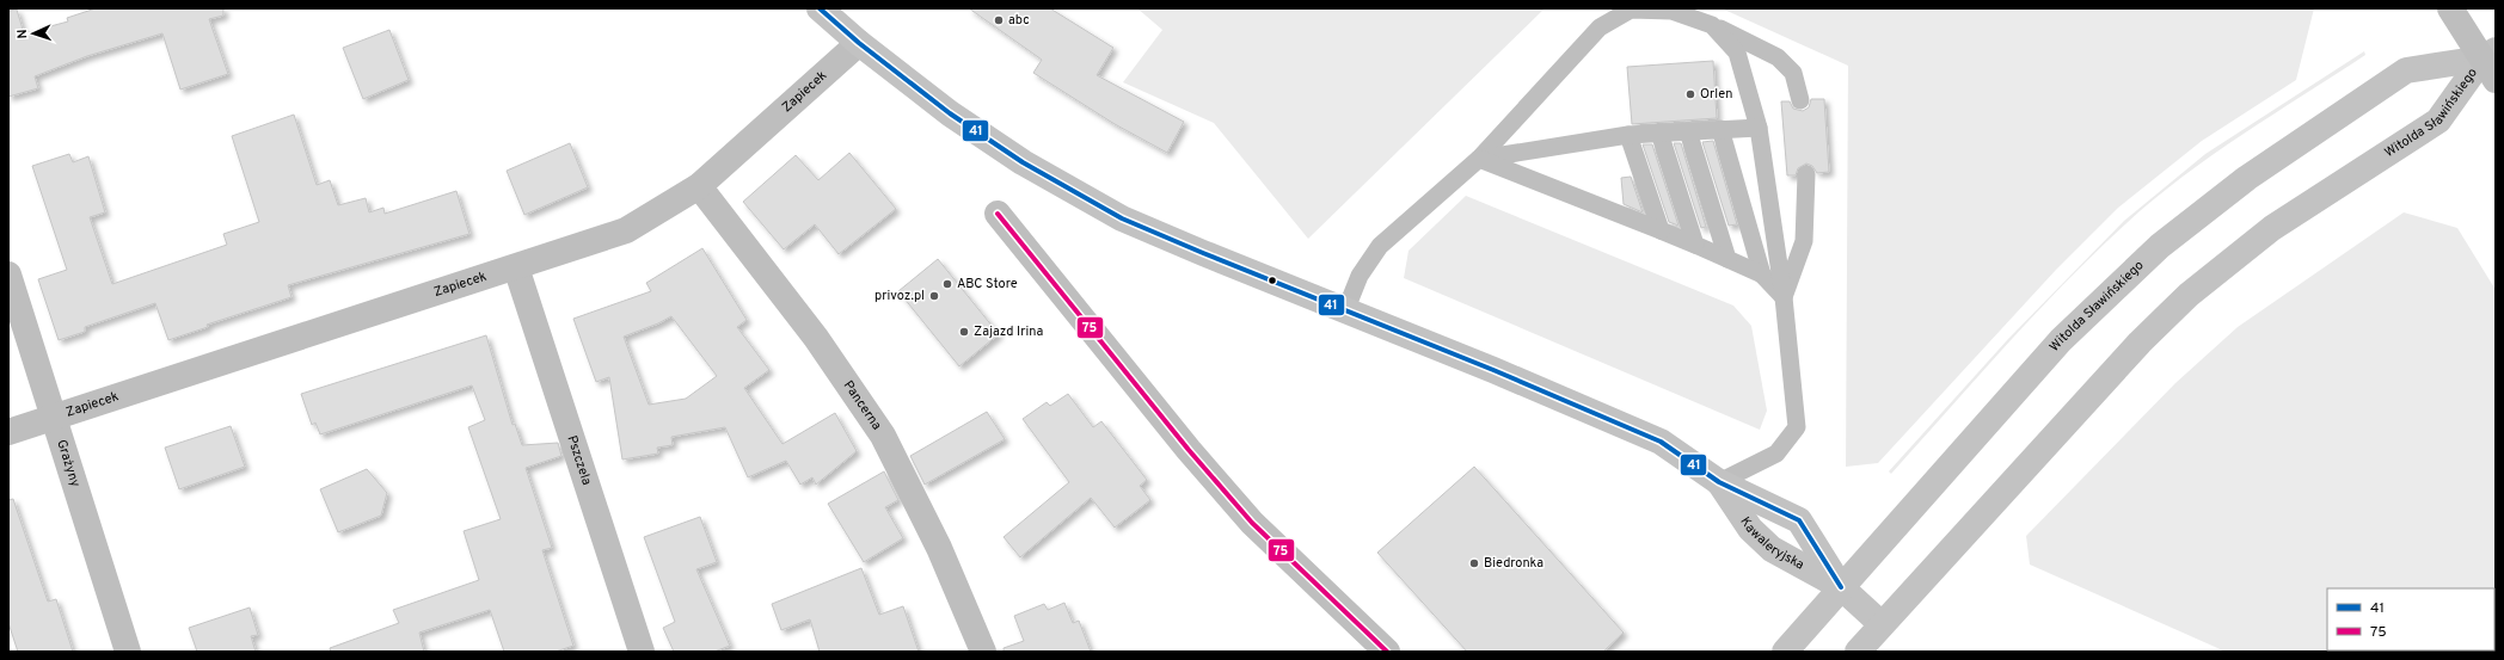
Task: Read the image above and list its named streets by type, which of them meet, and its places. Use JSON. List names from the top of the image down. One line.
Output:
{"streets":{"main road":["Witolda Sławińskiego","Kawaleryjska"],"street":["Zapiecek","Pancerna","Pszczela","Grażyny"]},"crossings":[["Zapiecek","Pancerna"],["Zapiecek","Pszczela"],["Zapiecek","Grażyny"],["Zapiecek","Kawaleryjska"],["Witolda Sławińskiego","Kawaleryjska"]],"places":["abc","Orlen","ABC Store","privoz.pl","Zajazd Irina","Biedronka"],"lines":["transit line 41","transit line 75"],"legend":["41","75"],"north":"left"}
